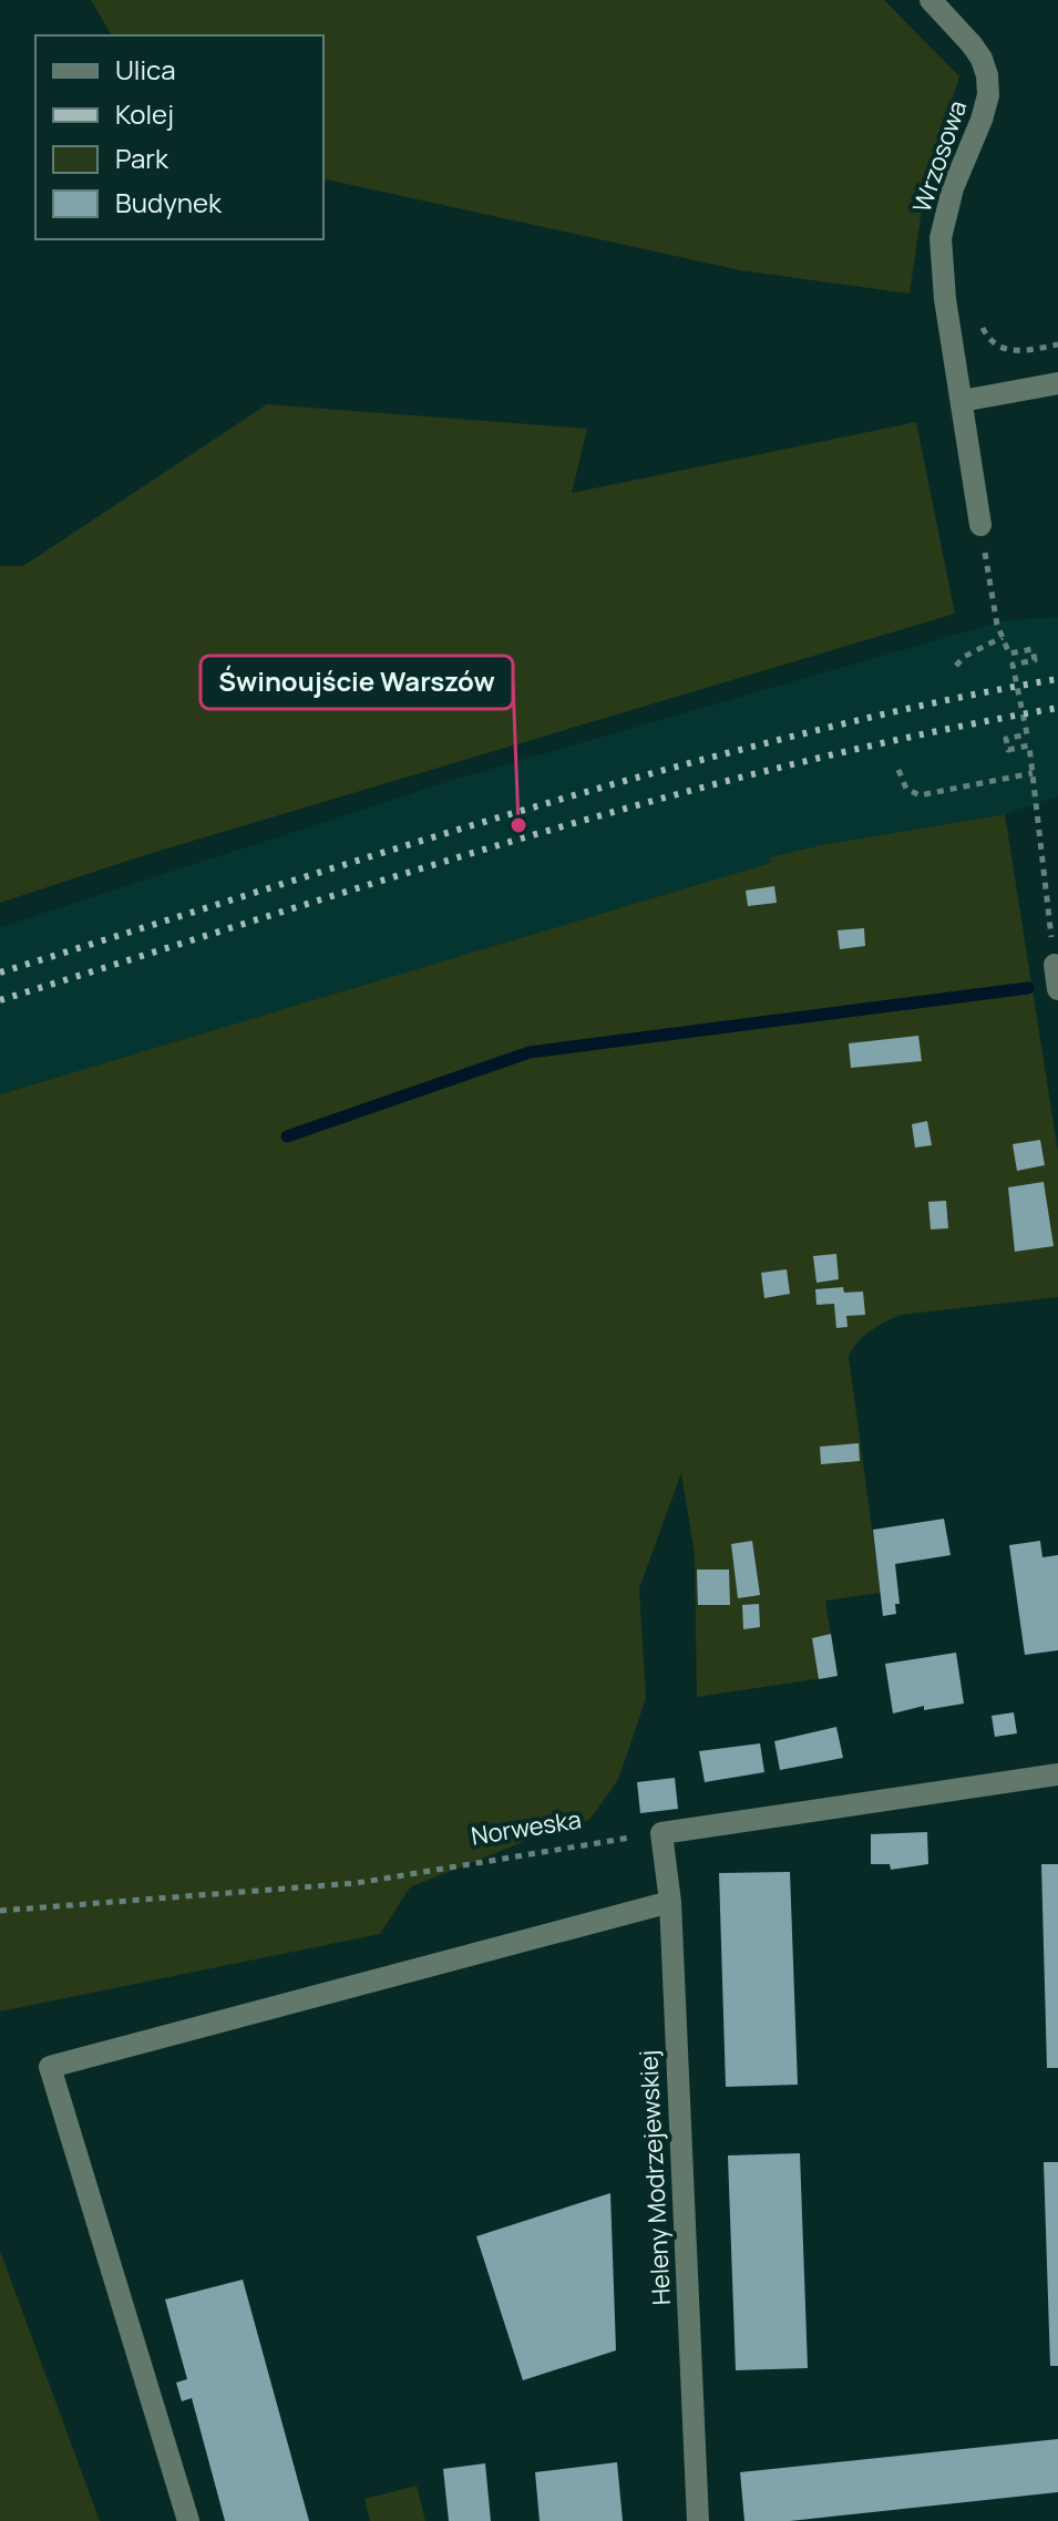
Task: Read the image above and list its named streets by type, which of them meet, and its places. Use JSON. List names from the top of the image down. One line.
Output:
{"streets":{"street":["Wrzosowa","Heleny Modrzejewskiej"],"path":["Norweska"]},"crossings":[["Norweska","Heleny Modrzejewskiej"]],"places":["Świnoujście Warszów"],"legend":["Ulica","Kolej","Park","Budynek"]}
